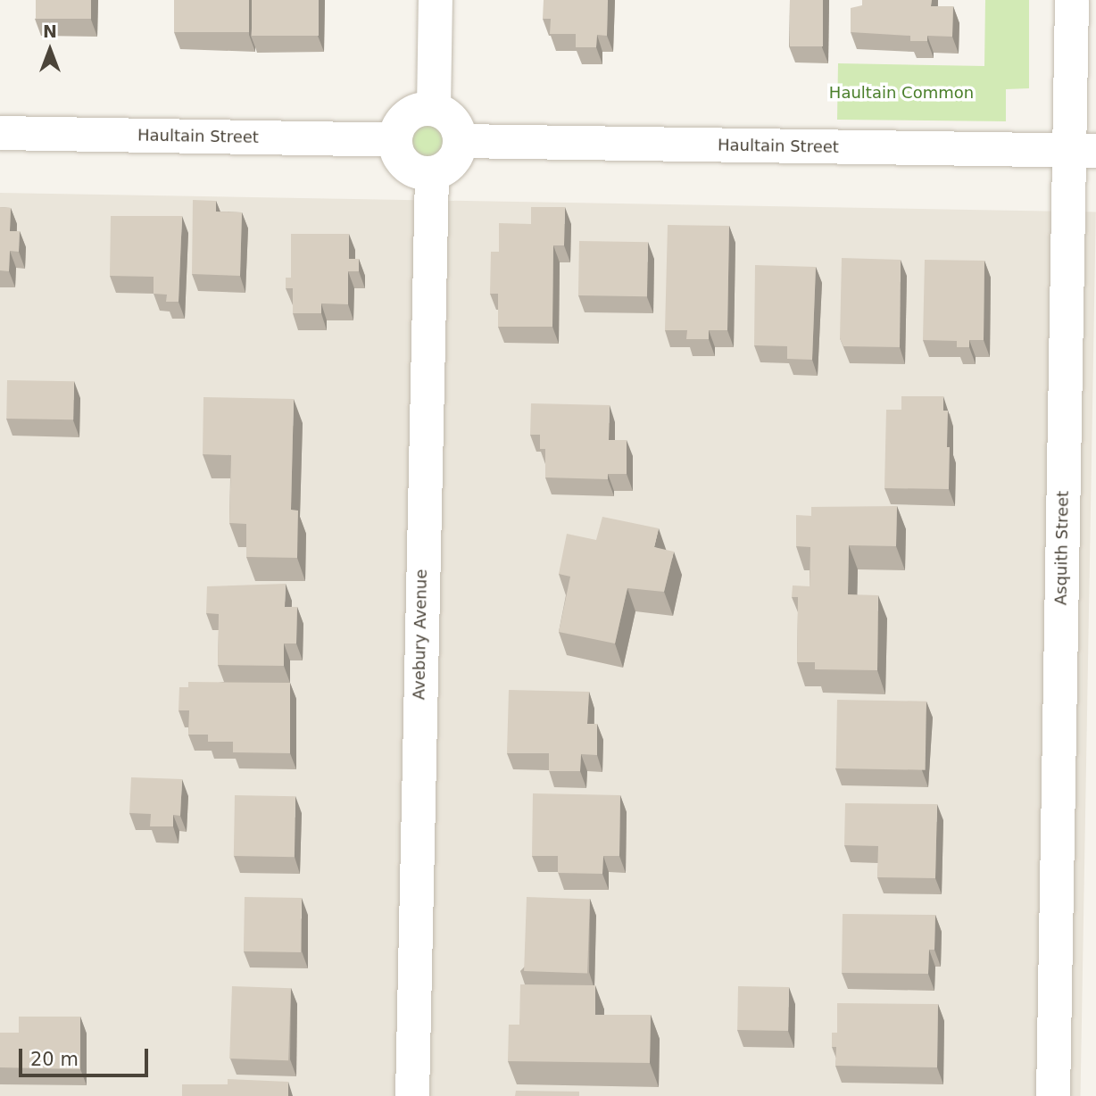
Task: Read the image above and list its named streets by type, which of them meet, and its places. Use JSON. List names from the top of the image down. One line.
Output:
{"streets":{"street":["Haultain Street","Asquith Street","Avebury Avenue"]},"crossings":[["Haultain Street","Asquith Street"],["Haultain Street","Avebury Avenue"]],"parks":["Haultain Common"],"scale_bar":"20 m","north":"top"}
